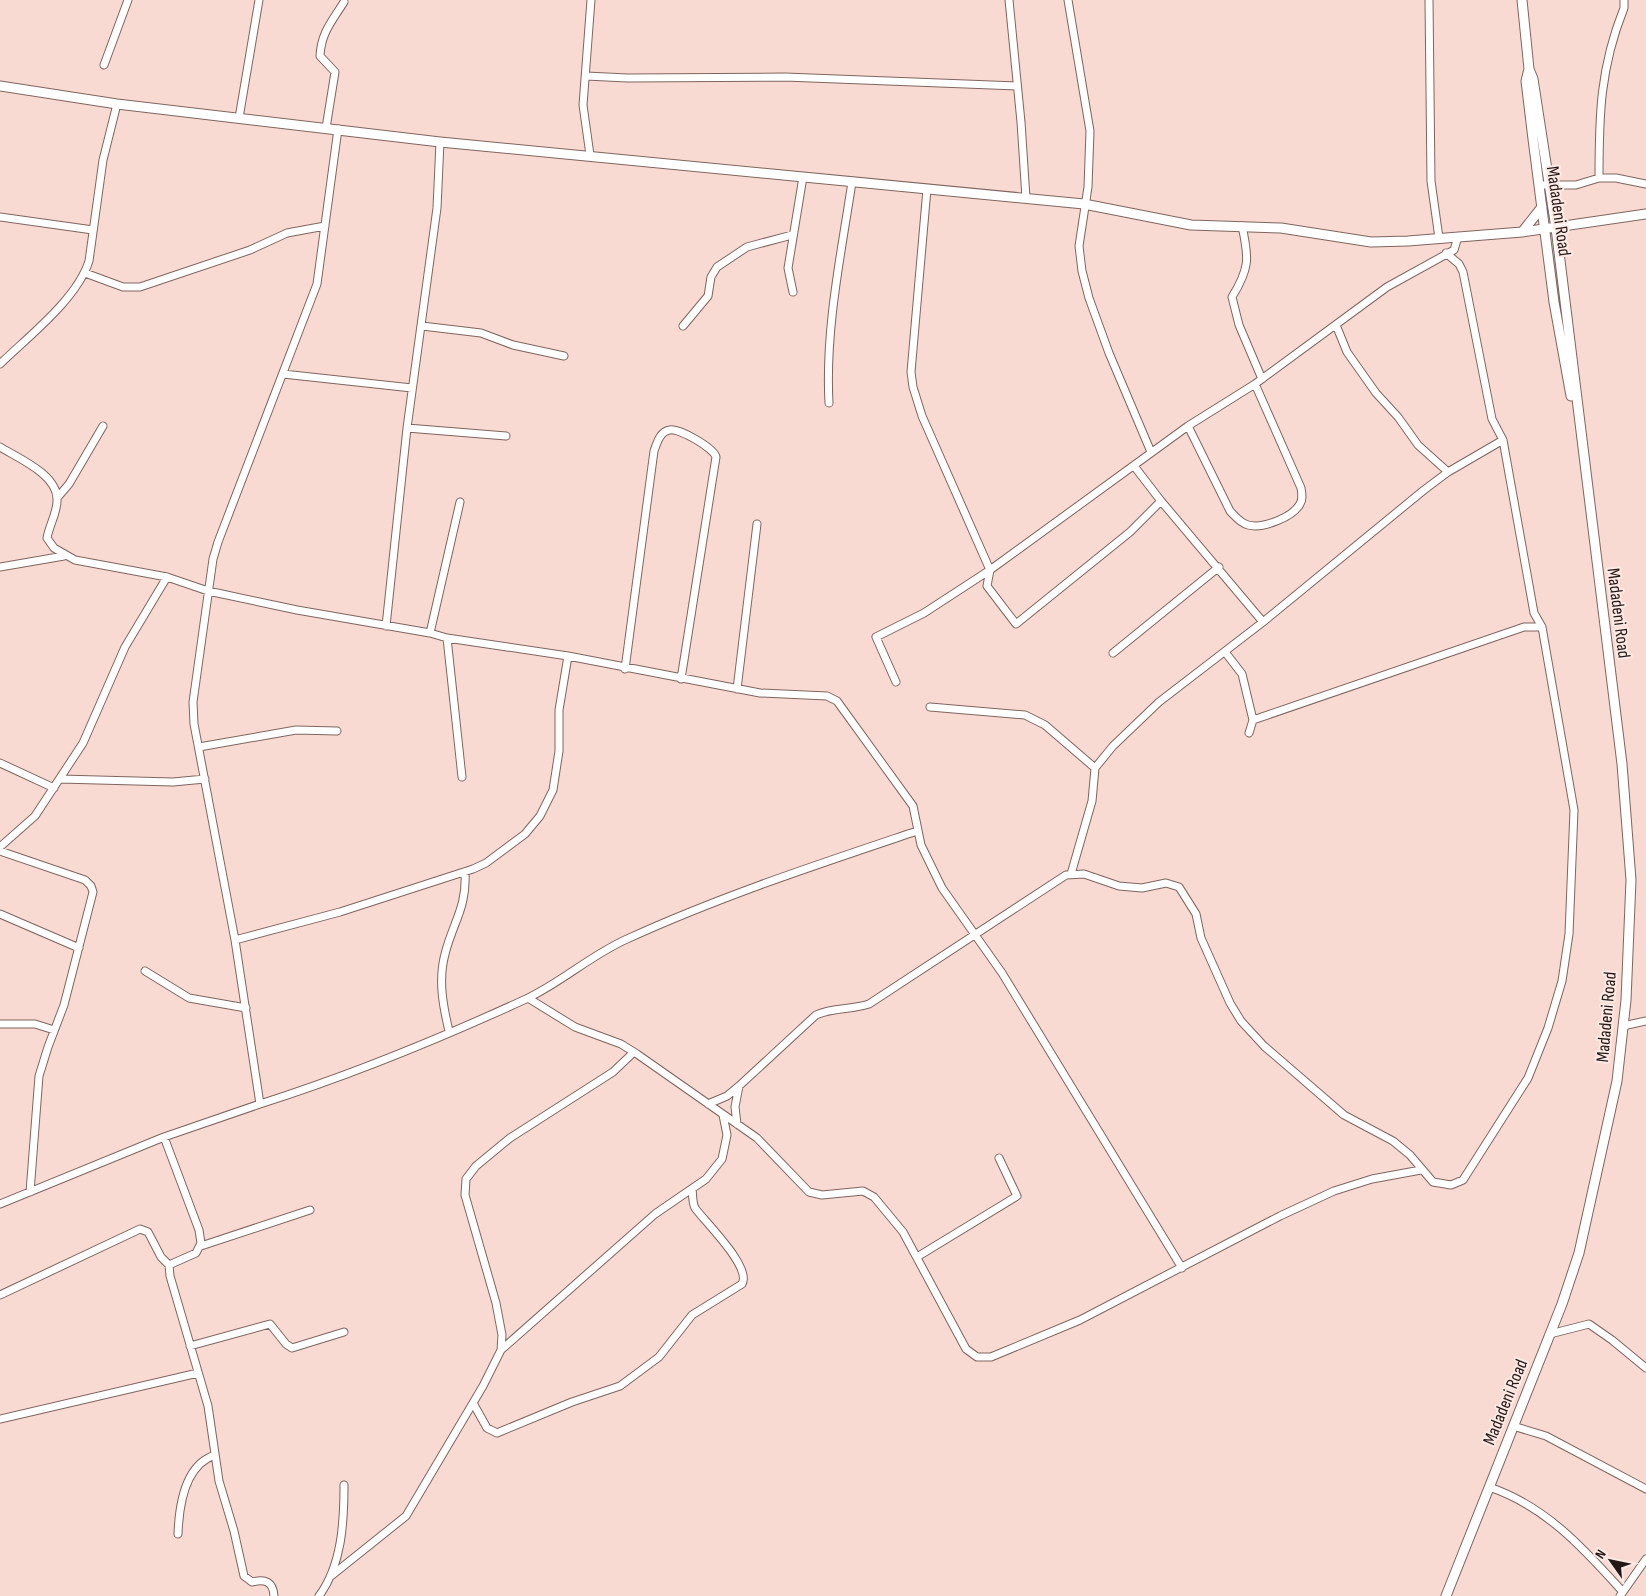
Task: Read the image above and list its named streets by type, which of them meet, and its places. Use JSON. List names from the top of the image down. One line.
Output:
{"streets":{"street":["Madadeni Road"]},"north":"top left"}
